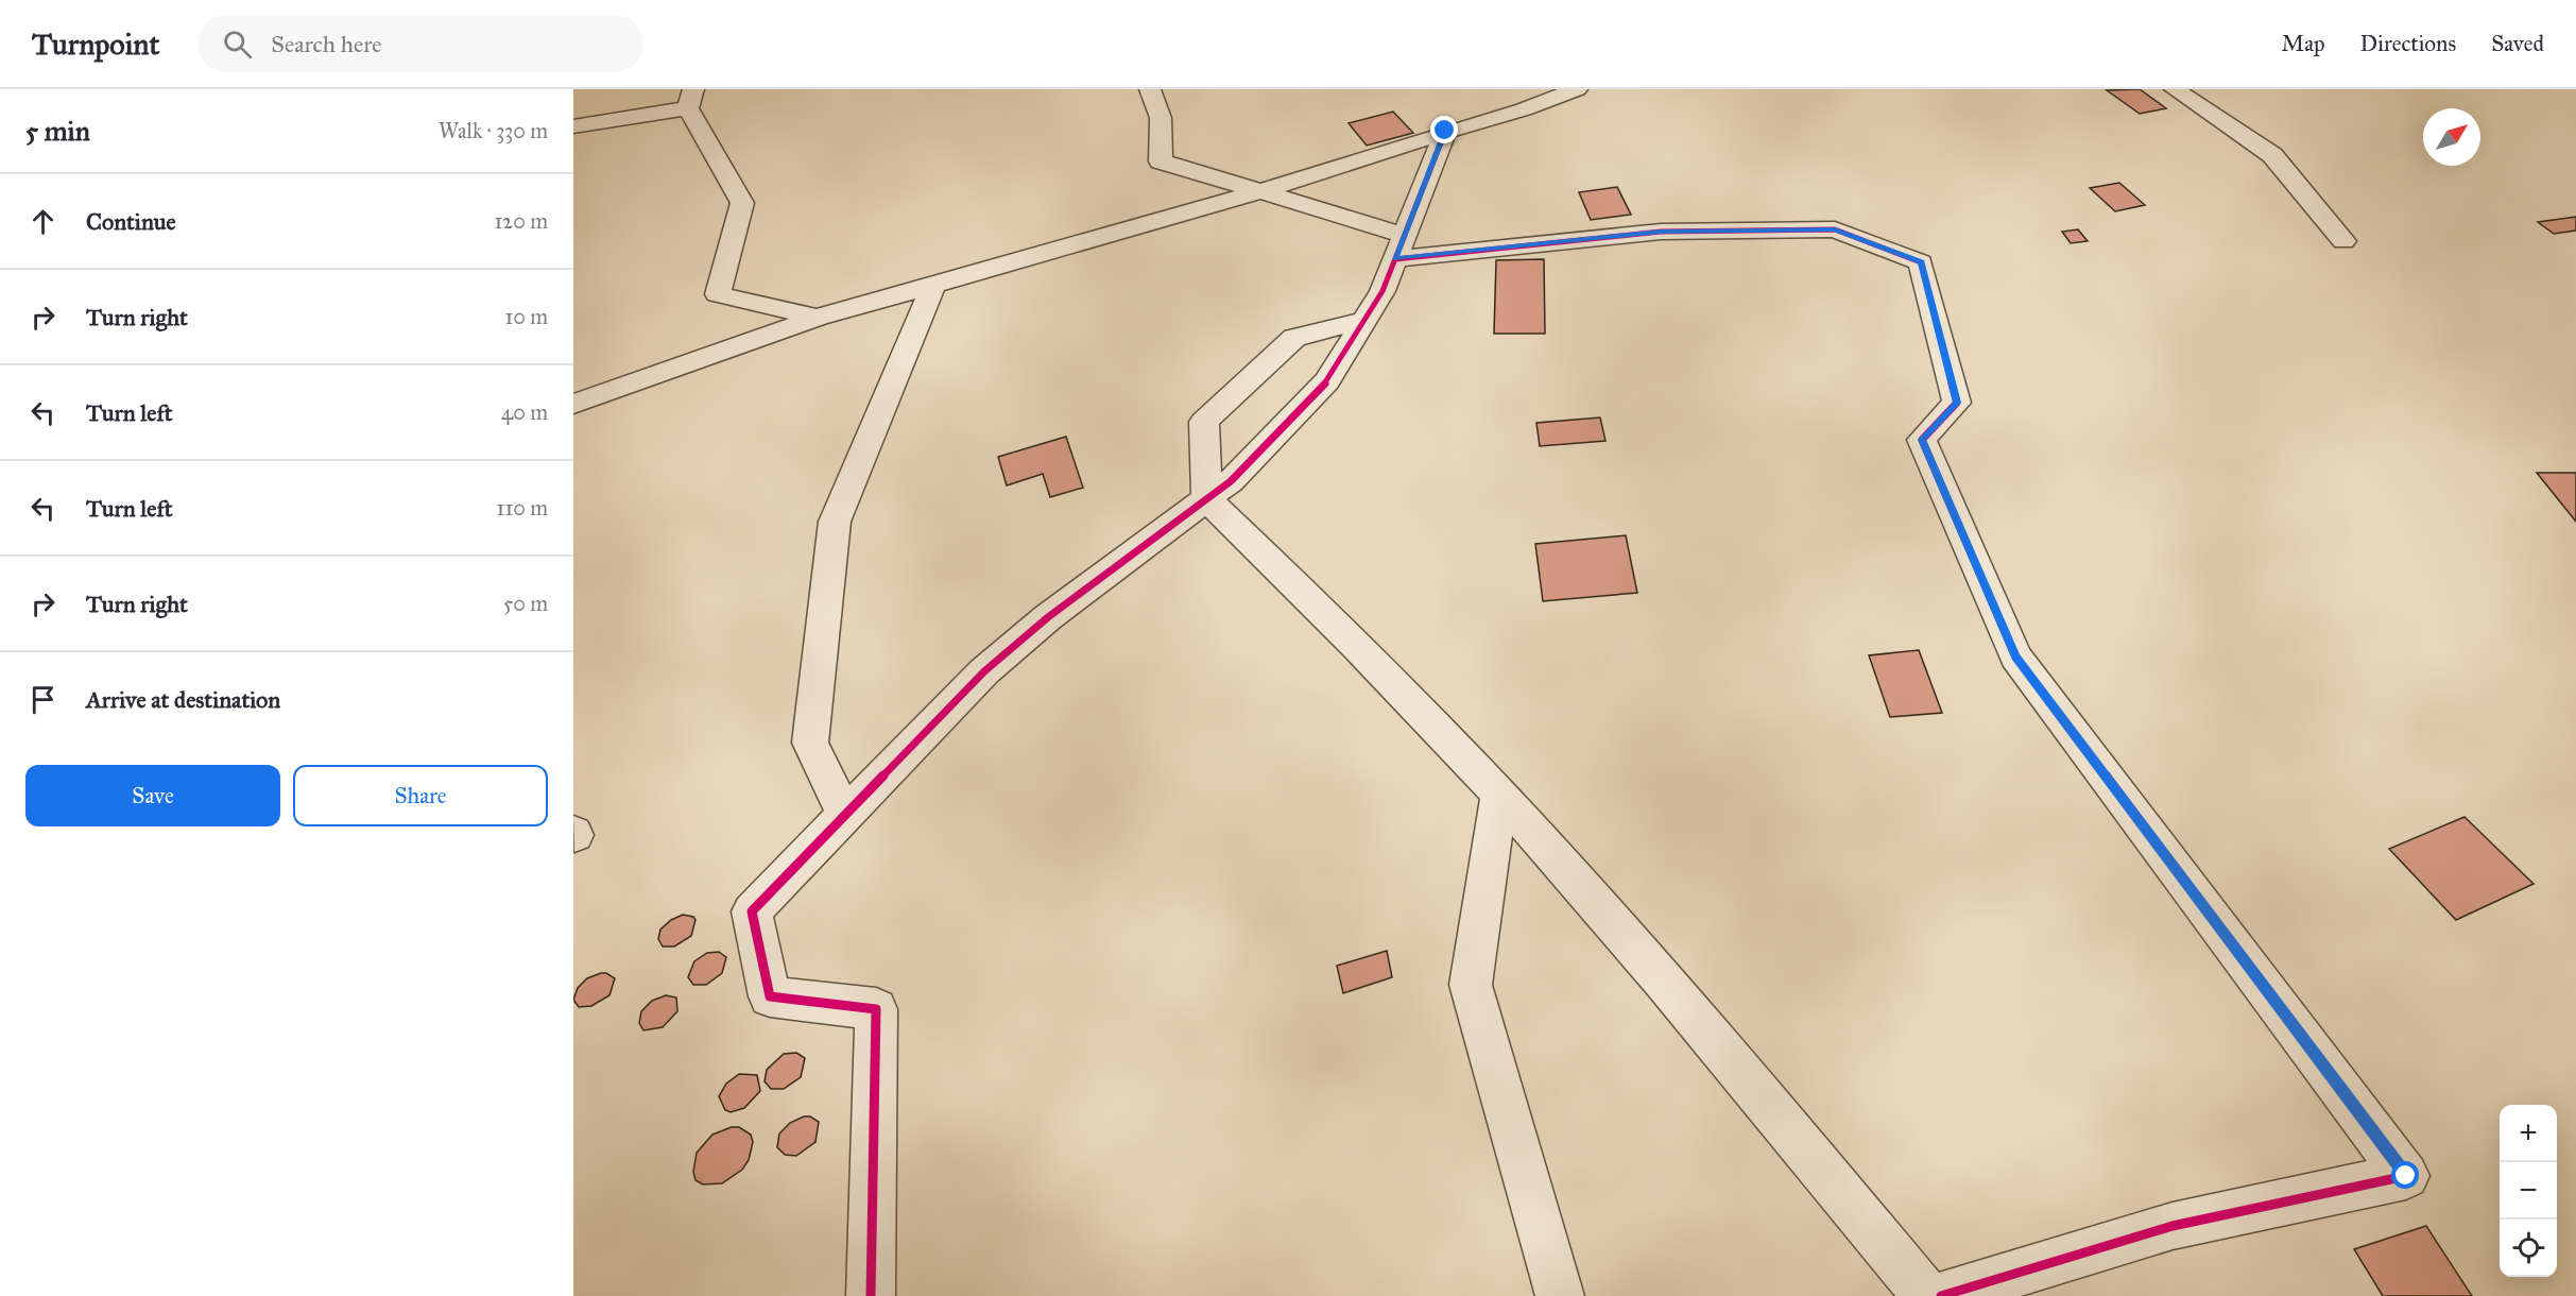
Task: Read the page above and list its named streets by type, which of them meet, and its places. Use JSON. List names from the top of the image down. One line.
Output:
{"north":"top right","page":{"header":"Turnpoint","search":"Search here","nav":["Map","Directions","Saved"],"heading":["5 min","Walk · 330 m"],"list":[["Continue","120 m"],["Turn right","10 m"],["Turn left","40 m"],["Turn left","110 m"],["Turn right","50 m"],"Arrive at destination"],"buttons":["Save","Share"],"map_buttons":["+","−"]}}
